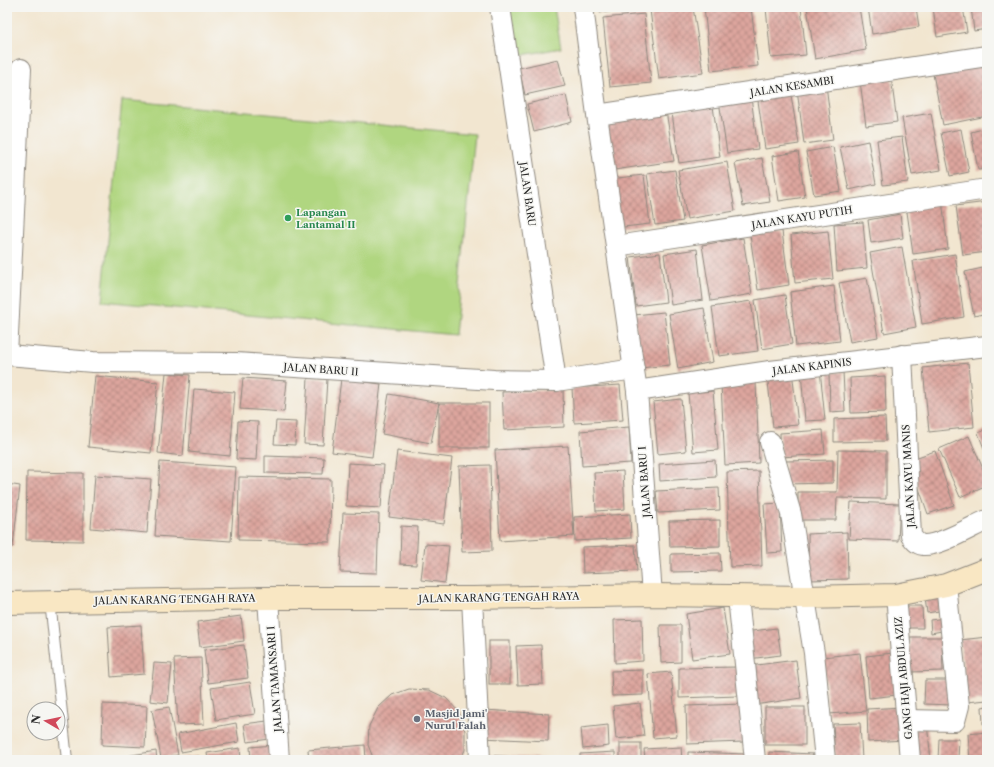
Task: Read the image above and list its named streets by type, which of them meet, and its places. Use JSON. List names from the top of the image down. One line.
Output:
{"streets":{"main road":["JALAN KARANG TENGAH RAYA"],"street":["JALAN KESAMBI","JALAN BARU","JALAN KAYU PUTIH","JALAN KAPINIS","JALAN BARU II","JALAN KAYU MANIS","JALAN BARU I","GANG HAJI ABDUL AZIZ","JALAN TAMANSARI I"]},"crossings":[["JALAN KESAMBI","JALAN BARU I"],["JALAN BARU","JALAN BARU II"],["JALAN KAYU PUTIH","JALAN BARU I"],["JALAN KAPINIS","JALAN KAYU MANIS"],["JALAN KAPINIS","JALAN BARU I"],["JALAN BARU II","JALAN BARU I"],["JALAN BARU I","JALAN KARANG TENGAH RAYA"],["JALAN KARANG TENGAH RAYA","GANG HAJI ABDUL AZIZ"],["JALAN KARANG TENGAH RAYA","JALAN TAMANSARI I"]],"places":["Lapangan Lantamal II","Masjid Jami' Nurul Falah"],"north":"left"}
